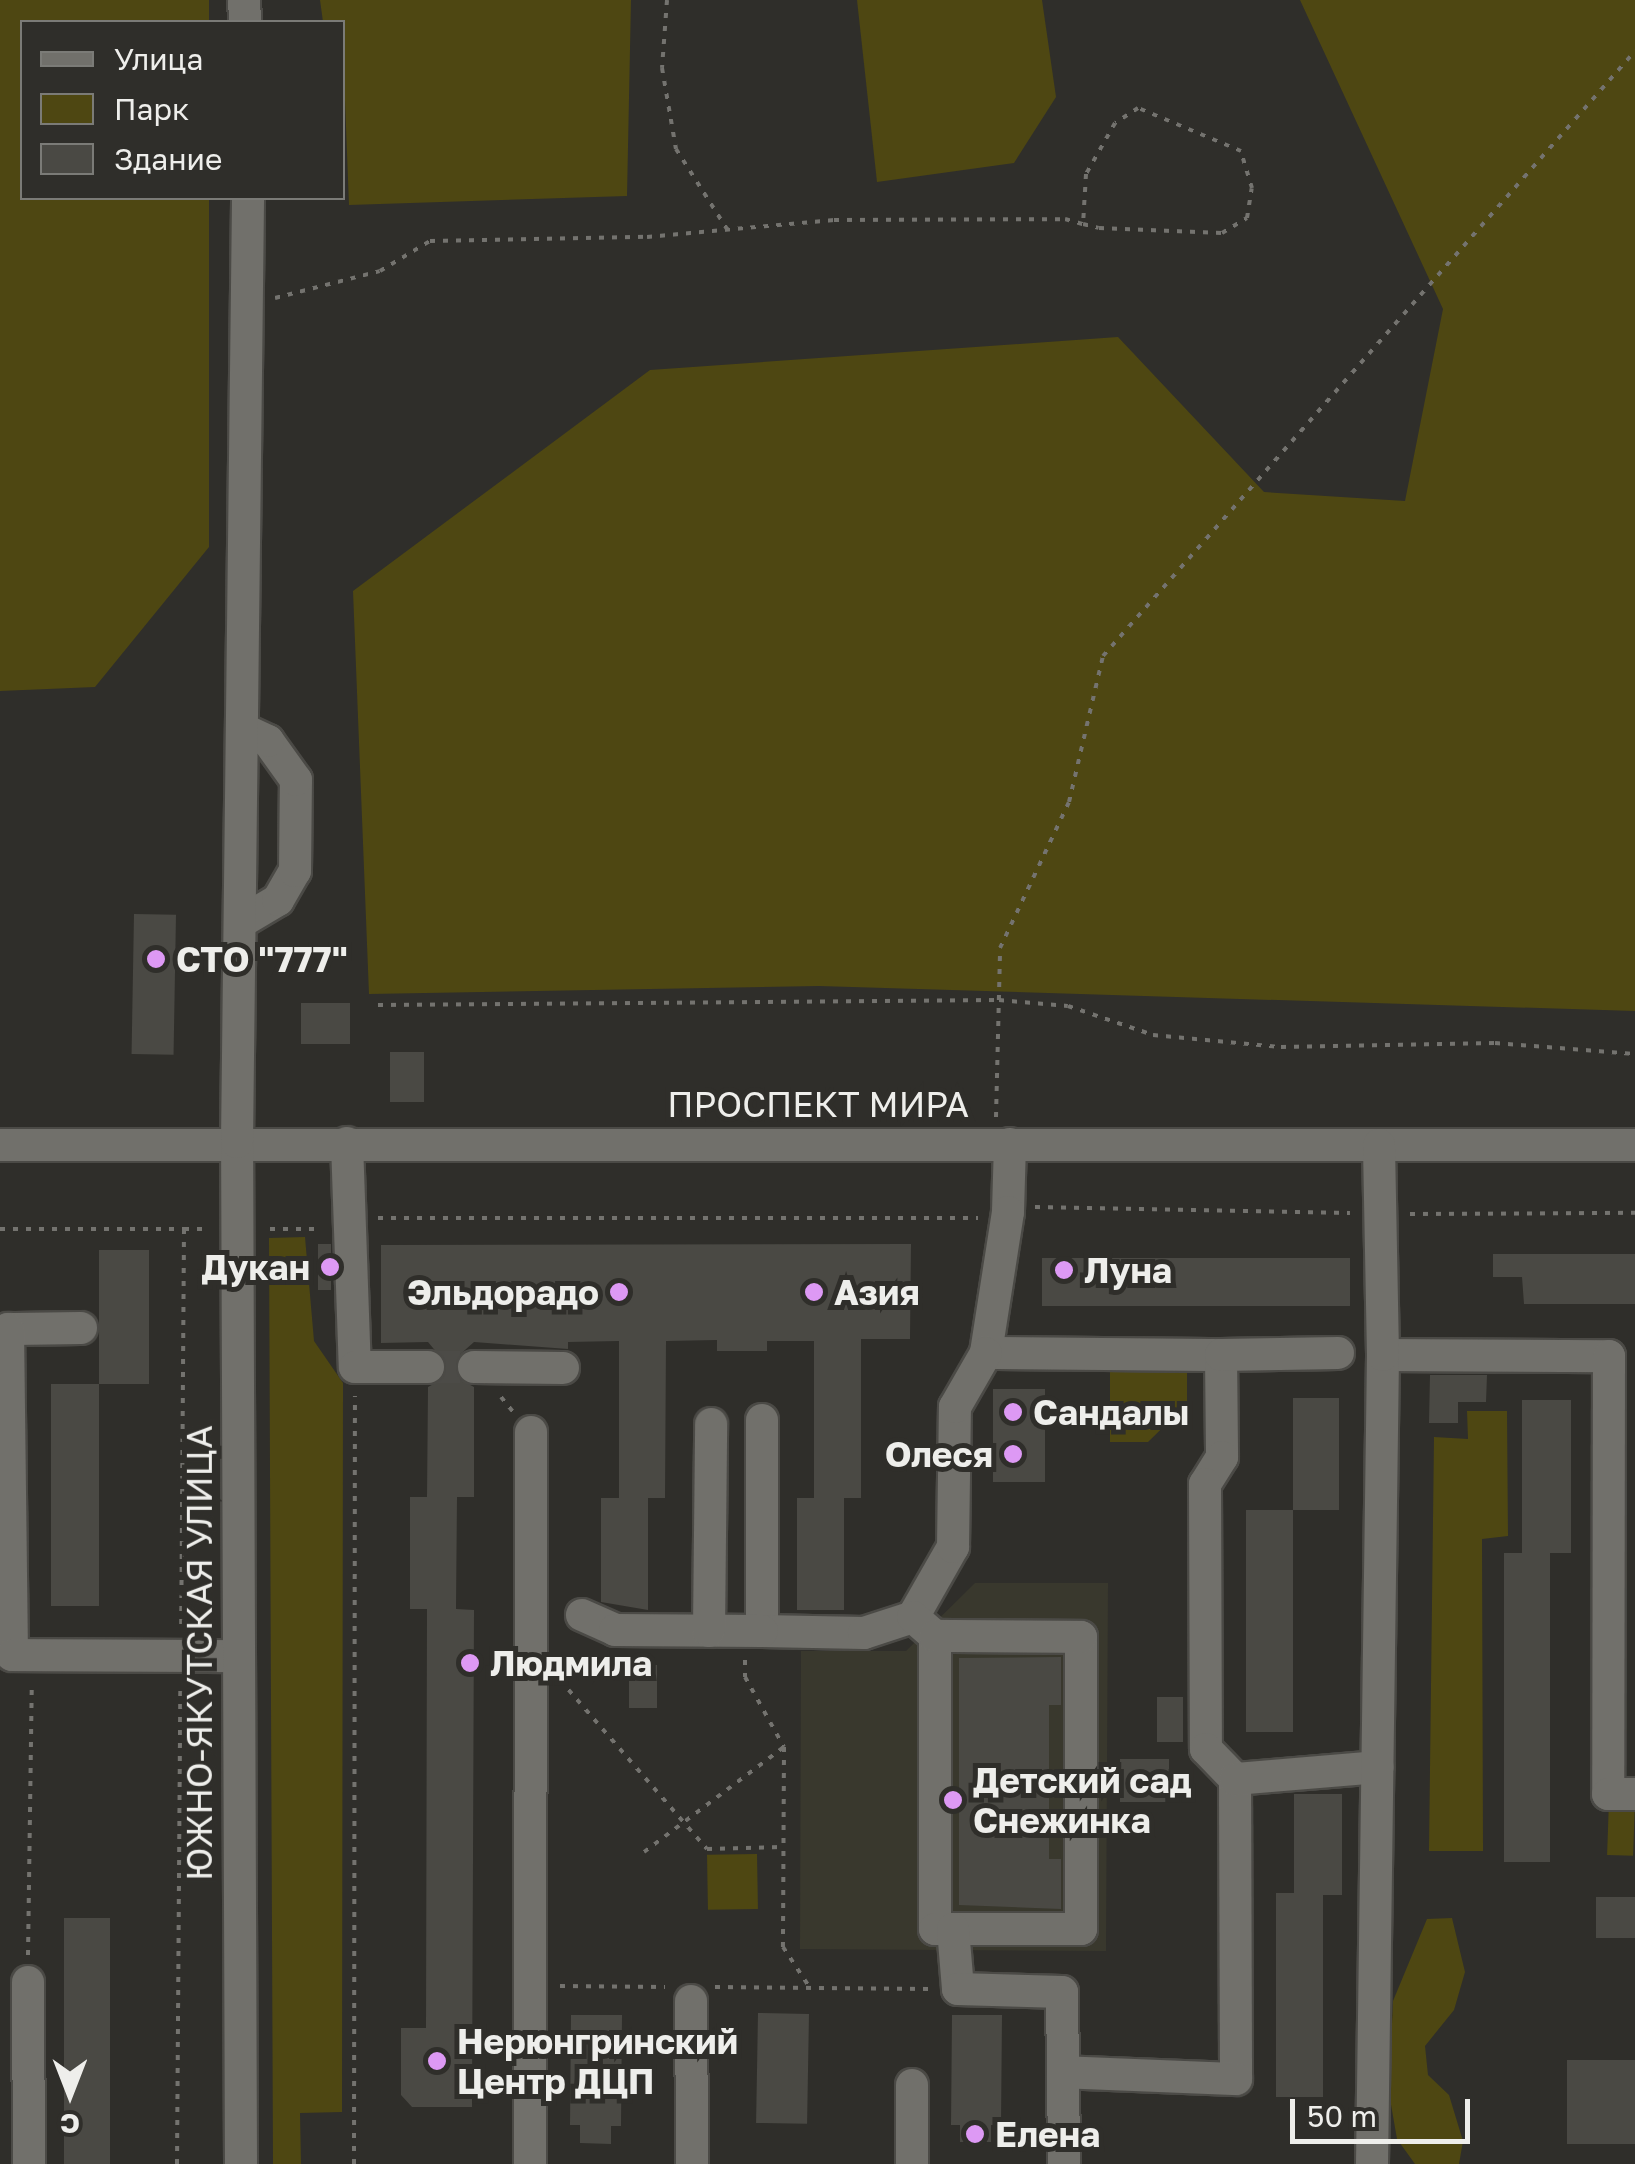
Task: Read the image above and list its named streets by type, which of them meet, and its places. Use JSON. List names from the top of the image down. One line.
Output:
{"streets":{"street":["ПРОСПЕКТ МИРА","ЮЖНО-ЯКУТСКАЯ УЛИЦА"]},"crossings":[["ПРОСПЕКТ МИРА","ЮЖНО-ЯКУТСКАЯ УЛИЦА"]],"places":["СТО \"777\"","Дукан","Луна","Эльдорадо","Азия","Сандалы","Олеся","Людмила","Детский сад Снежинка","Нерюнгринский Центр ДЦП","Елена"],"legend":["Улица","Парк","Здание"],"scale_bar":"50 m","north":"bottom"}
